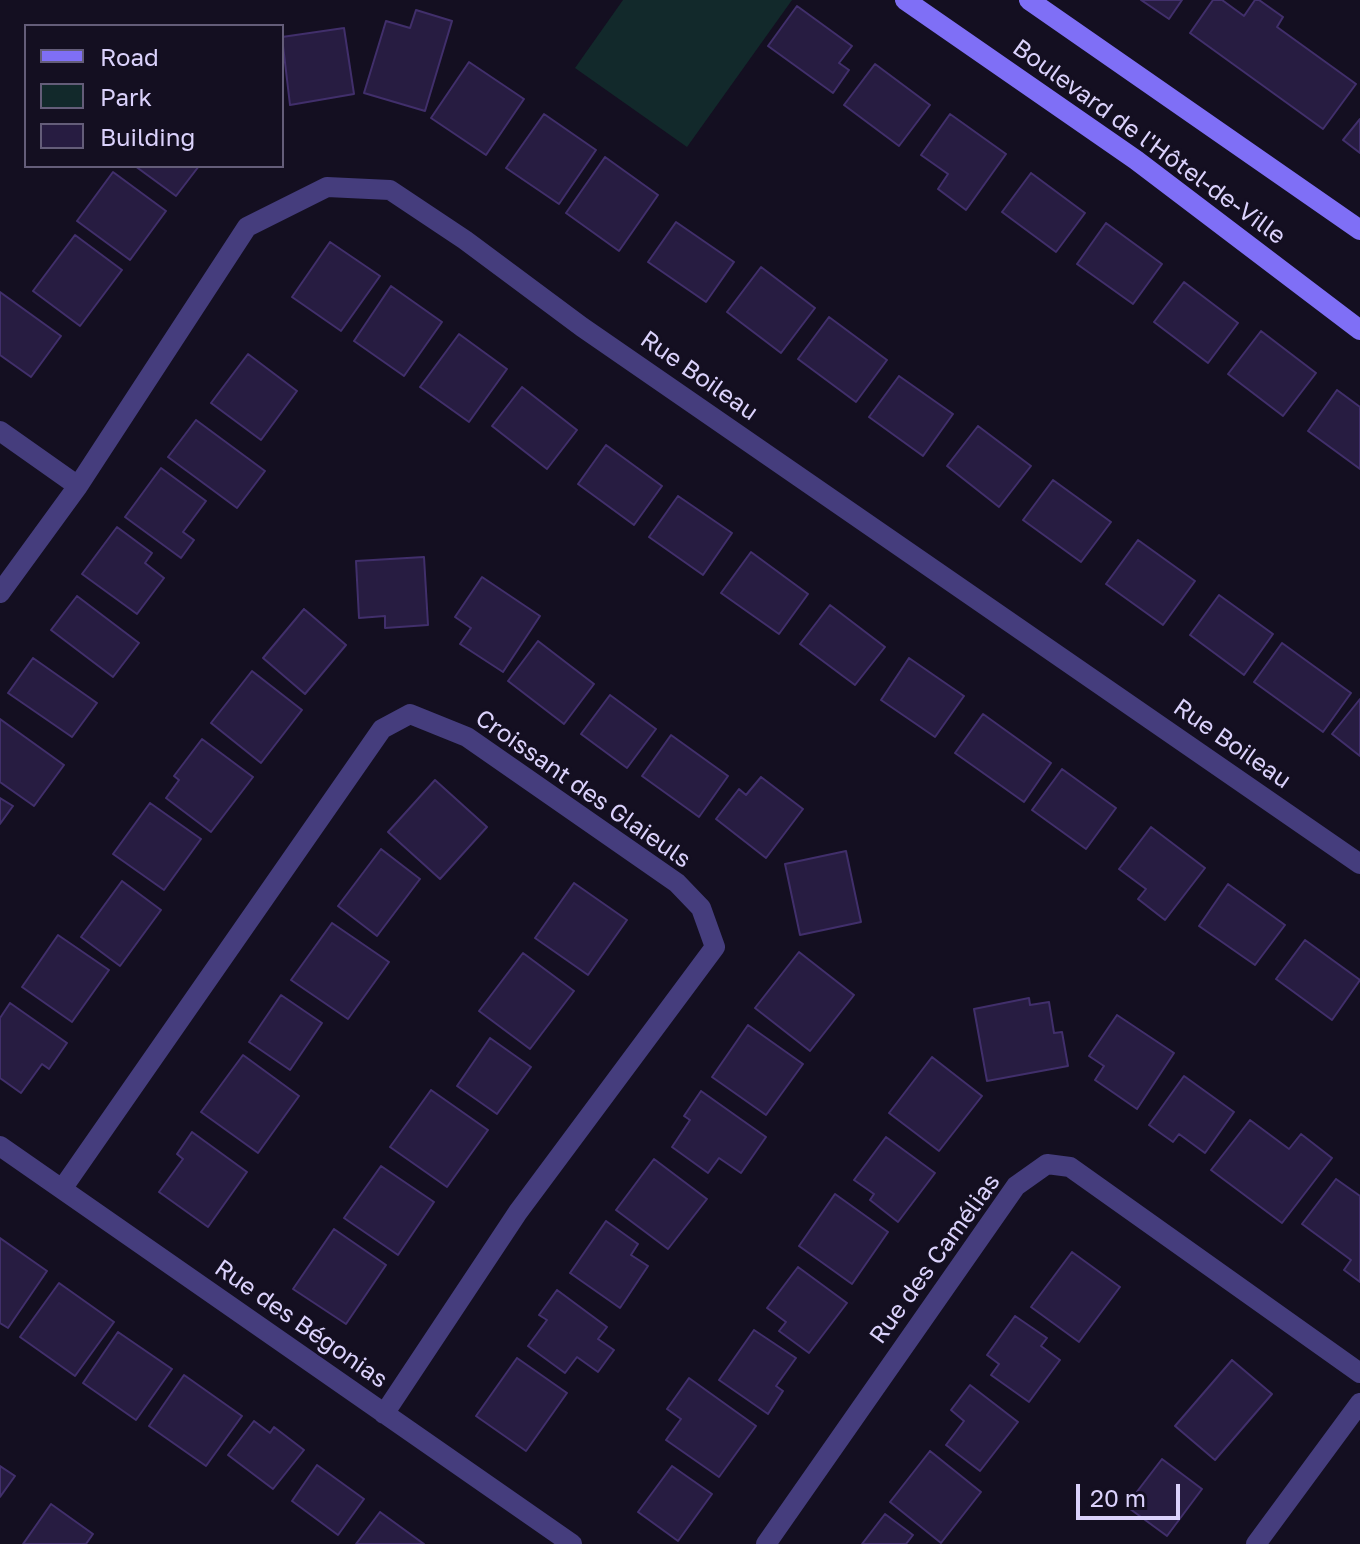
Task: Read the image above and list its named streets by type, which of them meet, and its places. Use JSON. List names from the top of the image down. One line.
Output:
{"streets":{"street":["Boulevard de l'Hôtel-de-Ville","Rue Boileau","Croissant des Glaieuls","Rue des Camélias","Rue des Bégonias"]},"crossings":[["Croissant des Glaieuls","Rue des Bégonias"]],"legend":["Road","Park","Building"],"scale_bar":"20 m"}
